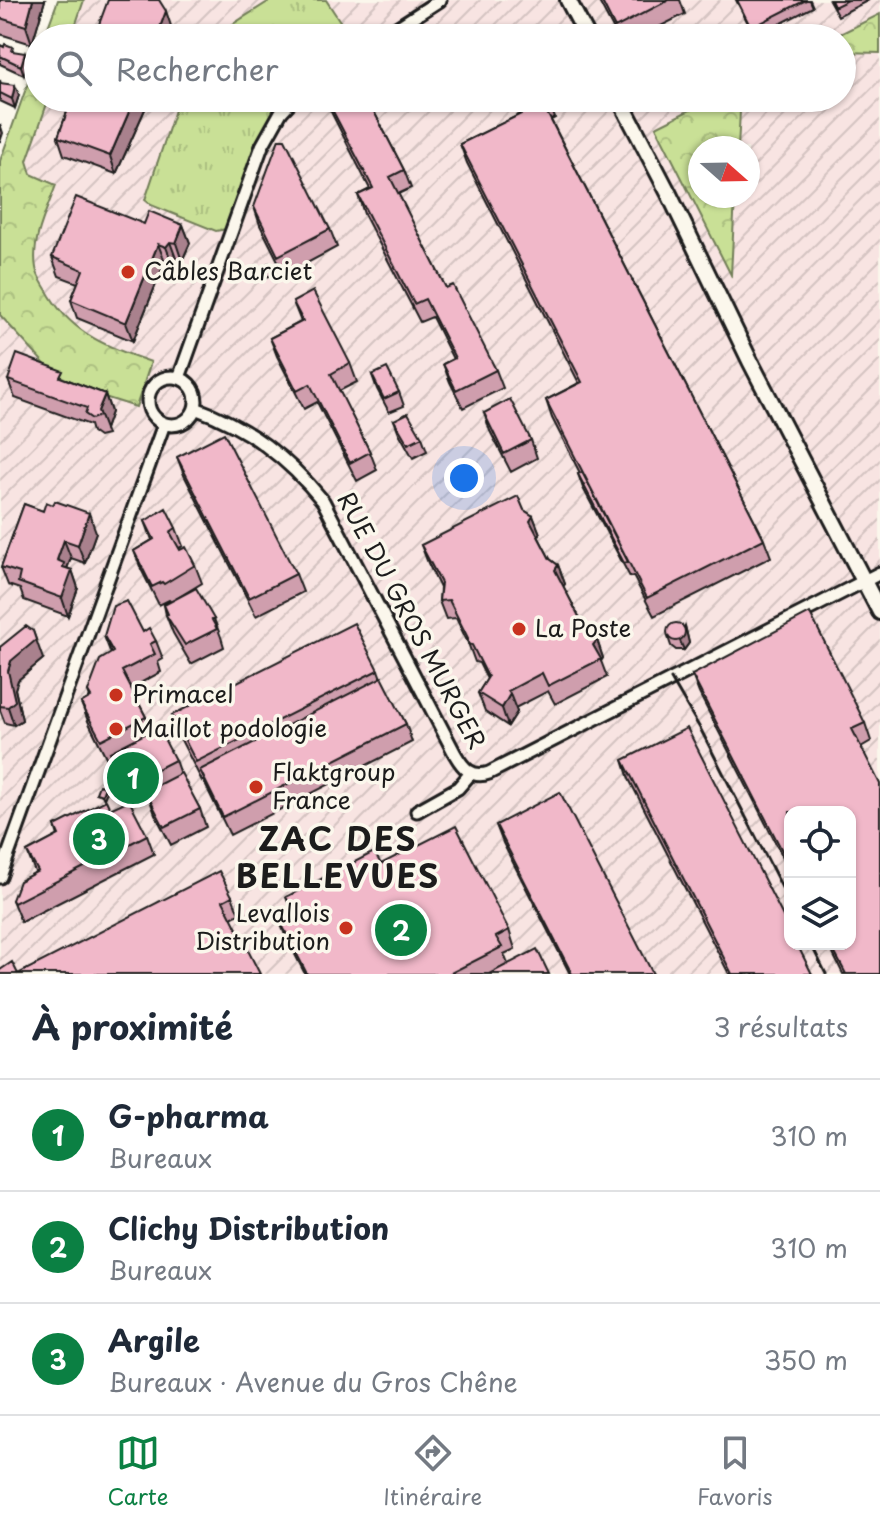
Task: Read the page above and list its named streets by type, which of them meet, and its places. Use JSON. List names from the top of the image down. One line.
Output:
{"streets":{"street":["RUE DU GROS MURGER"]},"districts":["ZAC DES BELLEVUES"],"places":["Câbles Barciet","La Poste","Primacel","Maillot podologie","Flaktgroup France","Levallois Distribution"],"north":"right","page":{"search":"Rechercher","pins":["1","3","2"],"heading":["À proximité","3 résultats"],"list":[{"mark":"1","name":"G-pharma","note":"Bureaux","value":"310 m"},{"mark":"2","name":"Clichy Distribution","note":"Bureaux","value":"310 m"},{"mark":"3","name":"Argile","note":"Bureaux · Avenue du Gros Chêne","value":"350 m"}],"nav":["Carte","Itinéraire","Favoris"]}}
